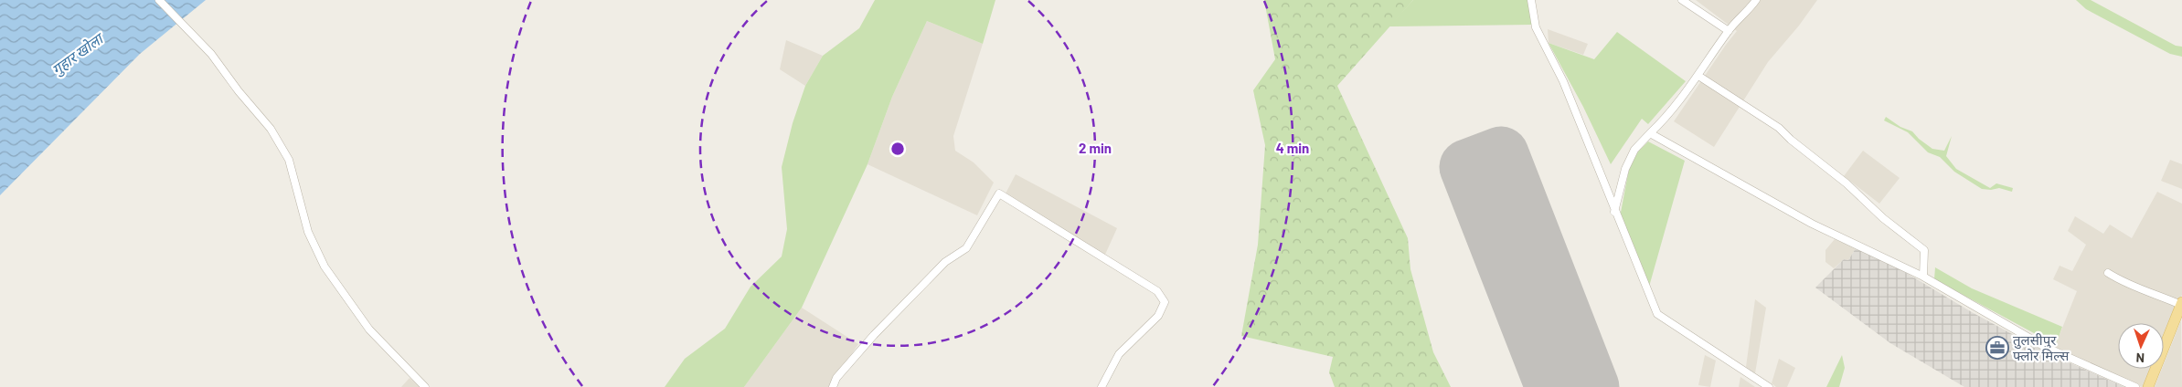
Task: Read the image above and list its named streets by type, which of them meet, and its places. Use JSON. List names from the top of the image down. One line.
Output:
{"water":["गुहार खोला"],"places":{"office":["तुलसीपुर फ्लोर मिल्स"]},"north":"bottom","rings":["2 min","4 min"]}
